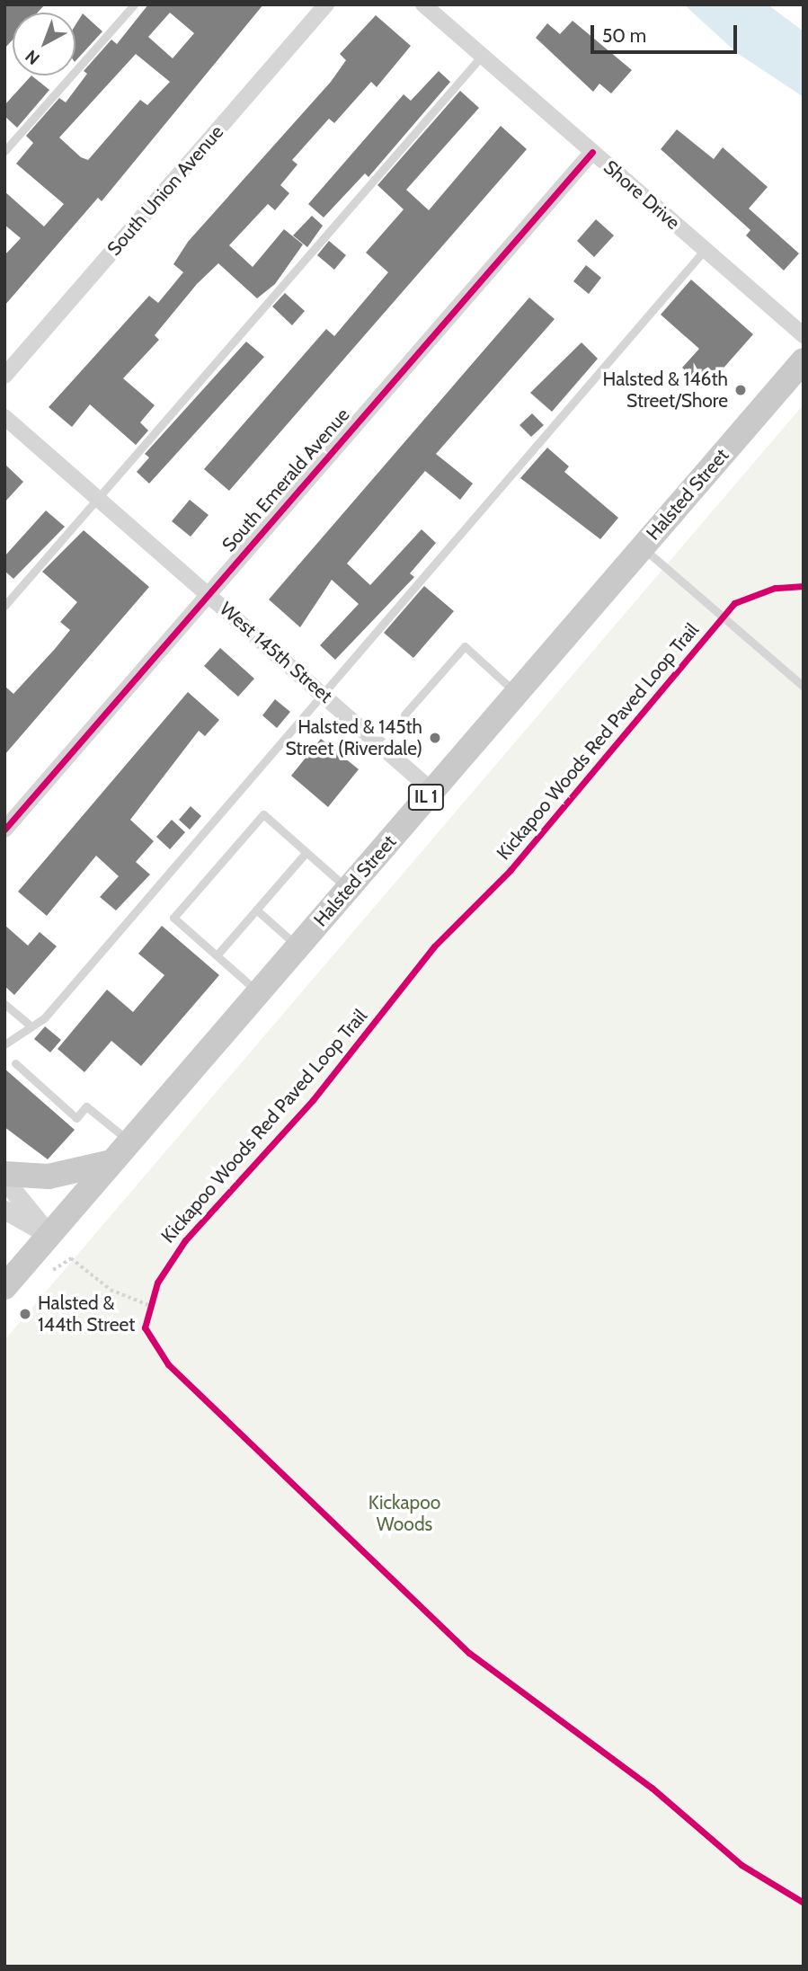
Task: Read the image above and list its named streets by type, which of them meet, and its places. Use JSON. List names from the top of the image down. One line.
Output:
{"streets":{"main road":["Halsted Street","IL 1"],"street":["South Union Avenue","Shore Drive","South Emerald Avenue","West 145th Street"],"cycle path":["Kickapoo Woods Red Paved Loop Trail"]},"crossings":[["Shore Drive","South Emerald Avenue"],["South Emerald Avenue","West 145th Street"],["Halsted Street","West 145th Street"]],"parks":["Kickapoo Woods"],"places":["Halsted & 146th Street/Shore","Halsted & 145th Street (Riverdale)","Halsted & 144th Street"],"scale_bar":"50 m","north":"bottom left"}
